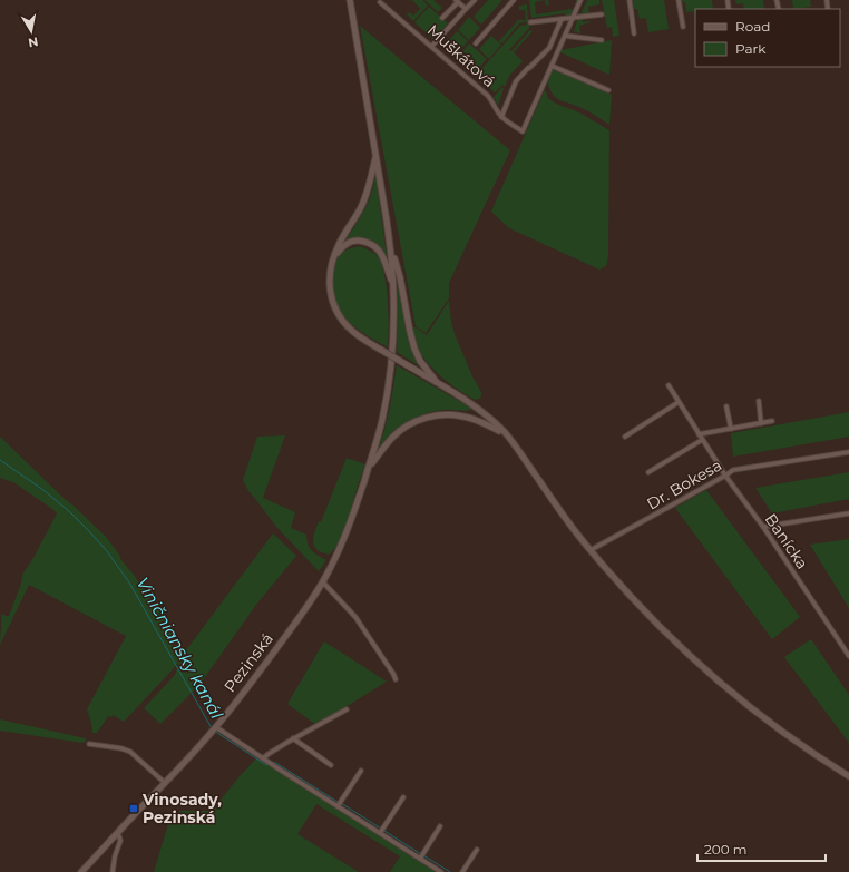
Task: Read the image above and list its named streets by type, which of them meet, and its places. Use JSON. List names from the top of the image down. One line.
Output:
{"streets":{"main road":["Pezinská"],"street":["Muškátová","Dr. Bokesa","Banícka"]},"crossings":[["Dr. Bokesa","Banícka"]],"water":["Viničniansky kanál"],"places":{"transit":["Vinosady, Pezinská"]},"legend":["Road","Park"],"scale_bar":"200 m","north":"bottom"}
